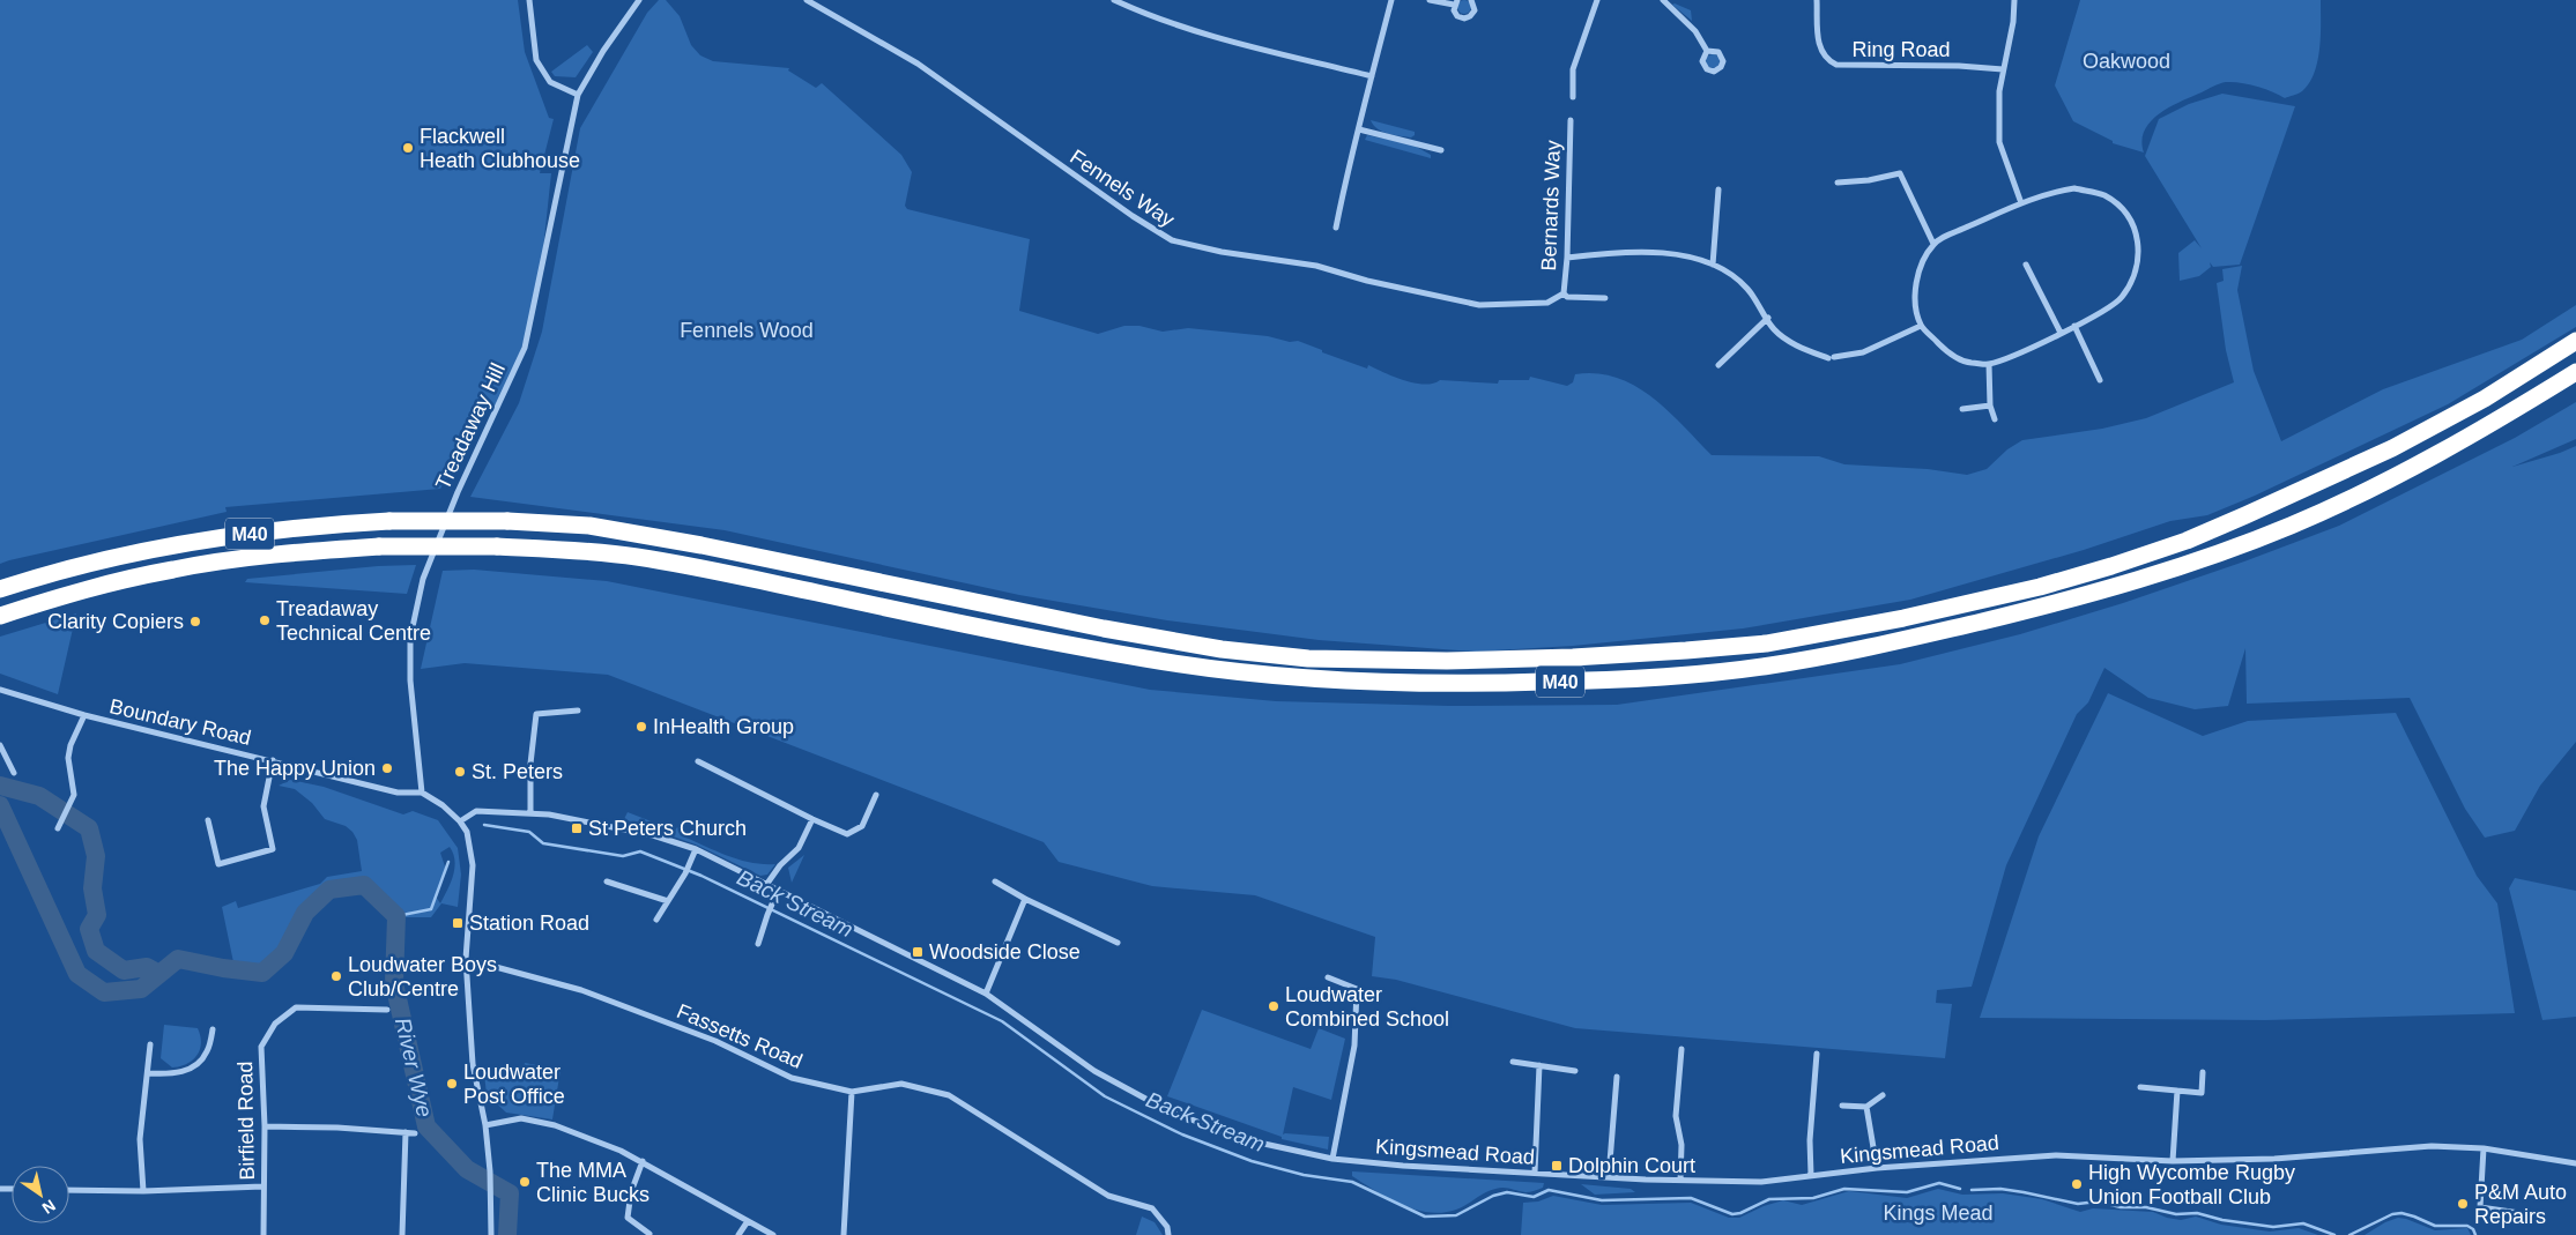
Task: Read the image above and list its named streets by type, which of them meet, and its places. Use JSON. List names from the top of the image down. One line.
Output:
{"streets":{"highway":["M40"],"street":["Ring Road","Fennels Way","Bernards Way","Treadaway Hill","Boundary Road","Fassetts Road","Birfield Road","Kingsmead Road"]},"crossings":[["Fennels Way","Bernards Way"],["Treadaway Hill","Boundary Road"]],"water":["Back Stream","River Wye"],"parks":["Oakwood","Fennels Wood","Kings Mead"],"places":{"other":["Flackwell Heath Clubhouse","Treadaway Technical Centre","Clarity Copiers","InHealth Group","The Happy Union","St. Peters","Loudwater Boys Club/Centre","Loudwater Combined School","Loudwater Post Office","The MMA Clinic Bucks","High Wycombe Rugby Union Football Club","P&M Auto Repairs"],"transit":["St Peters Church","Station Road","Woodside Close","Dolphin Court"]},"north":"bottom right"}
